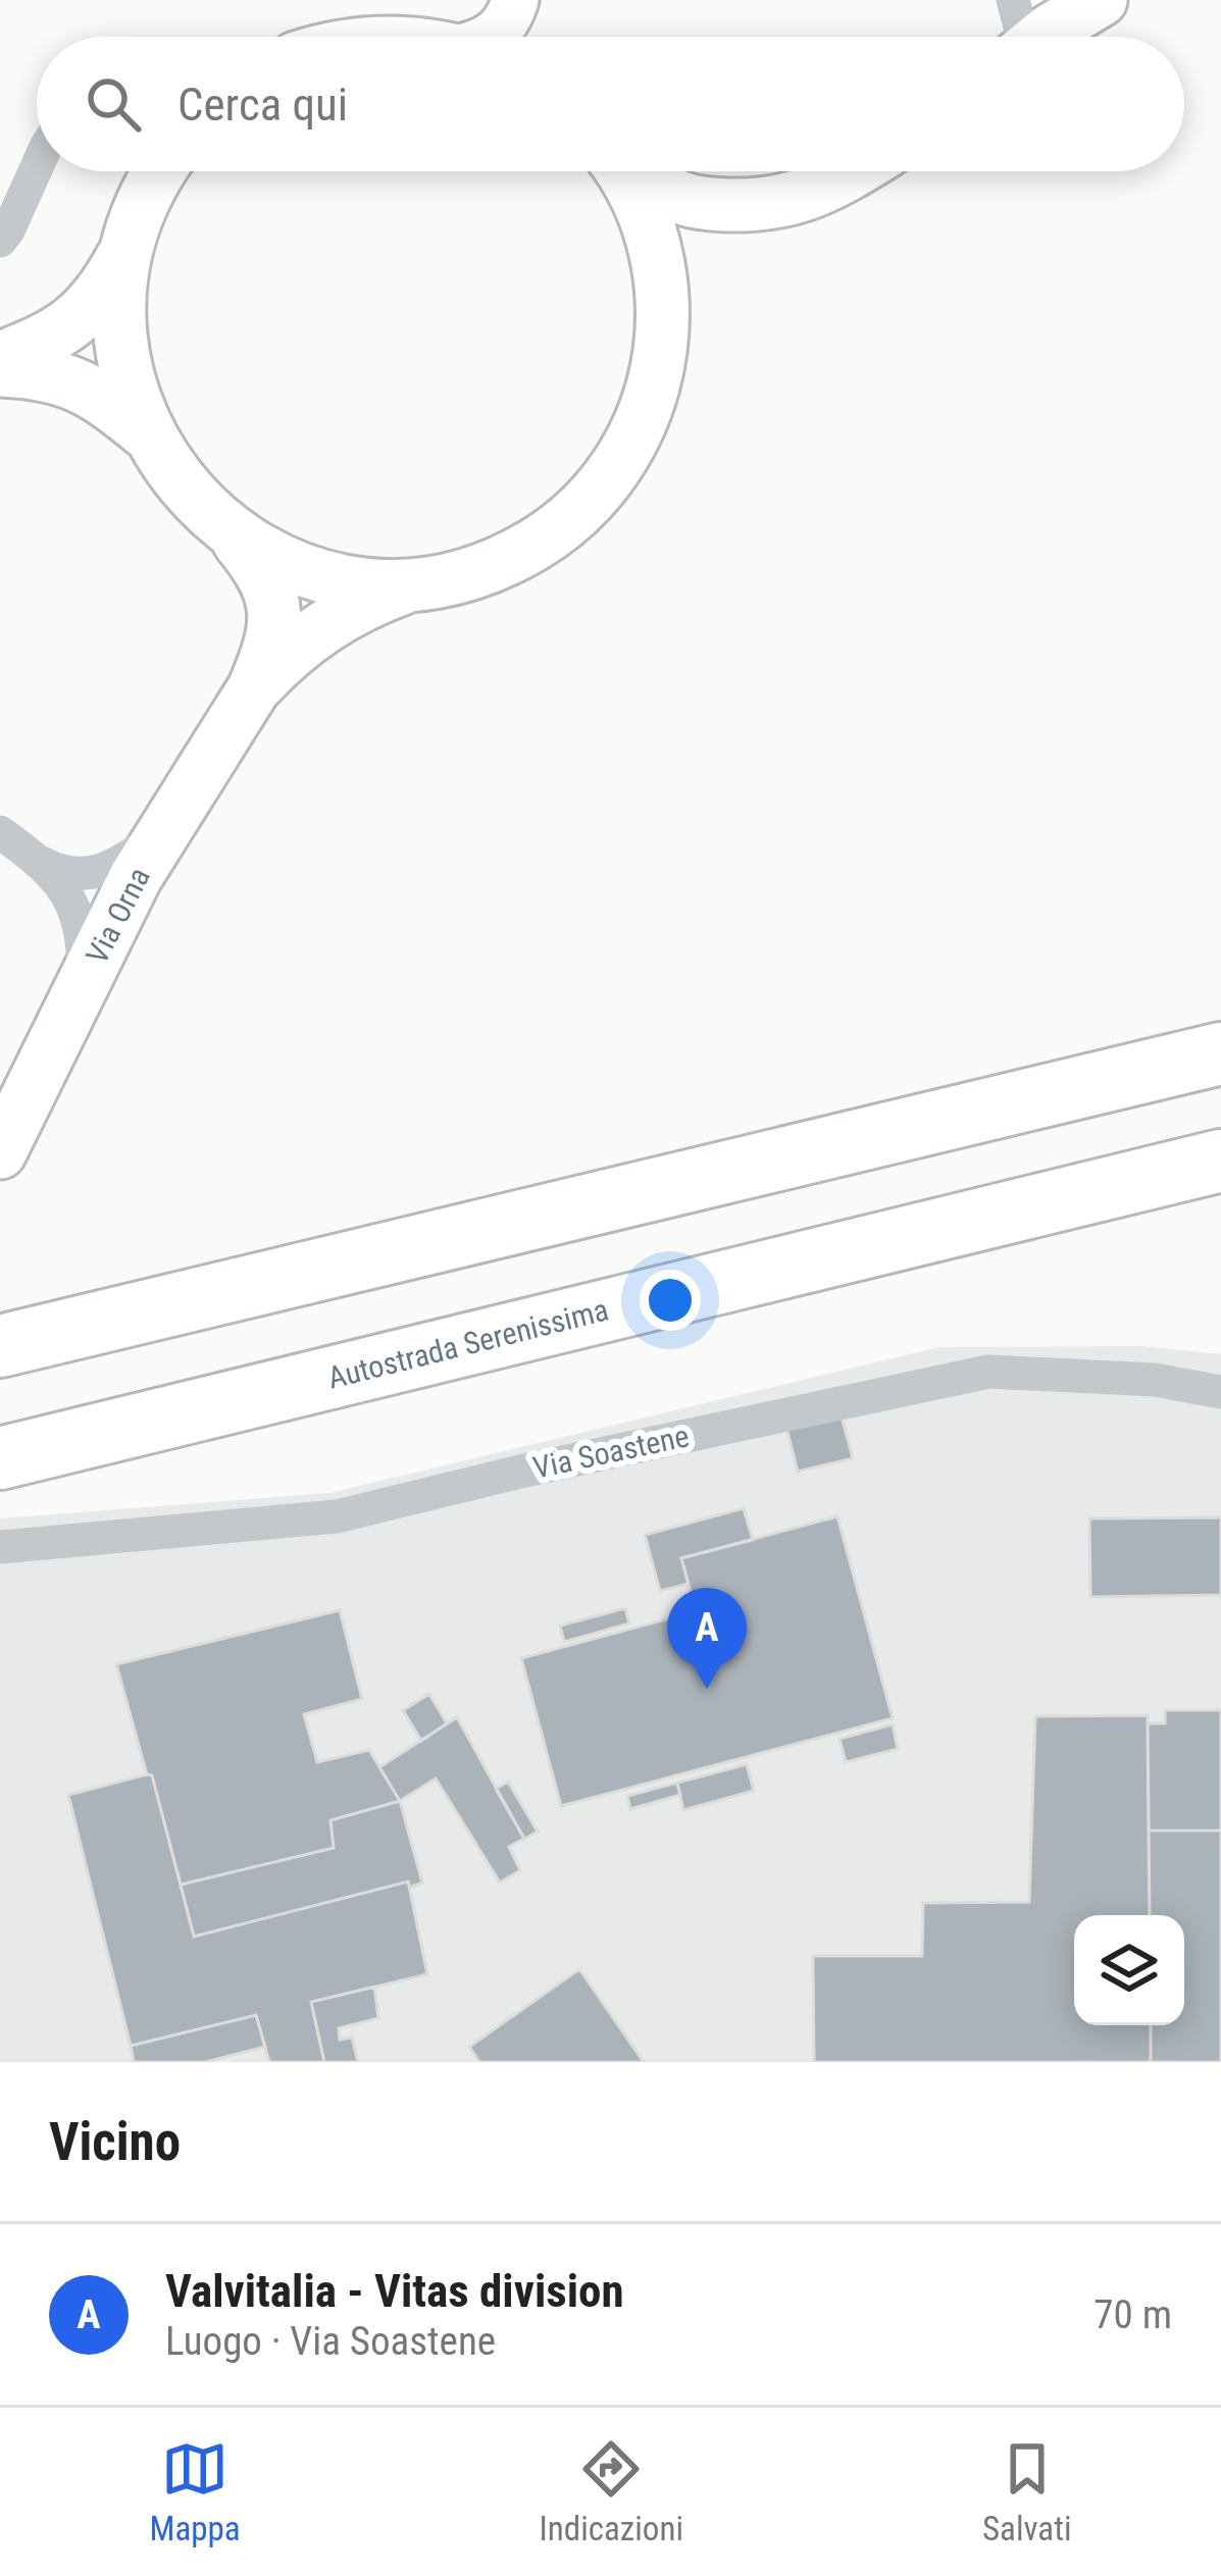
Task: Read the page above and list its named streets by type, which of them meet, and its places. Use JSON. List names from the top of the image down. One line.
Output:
{"streets":{"highway":["Autostrada Serenissima"],"main road":["Via Orna"],"street":["Via Soastene"]},"page":{"search":"Cerca qui","pins":"A","heading":"Vicino","list":[{"mark":"A","name":"Valvitalia - Vitas division","note":"Luogo · Via Soastene","value":"70 m"}],"nav":["Mappa","Indicazioni","Salvati"]}}
